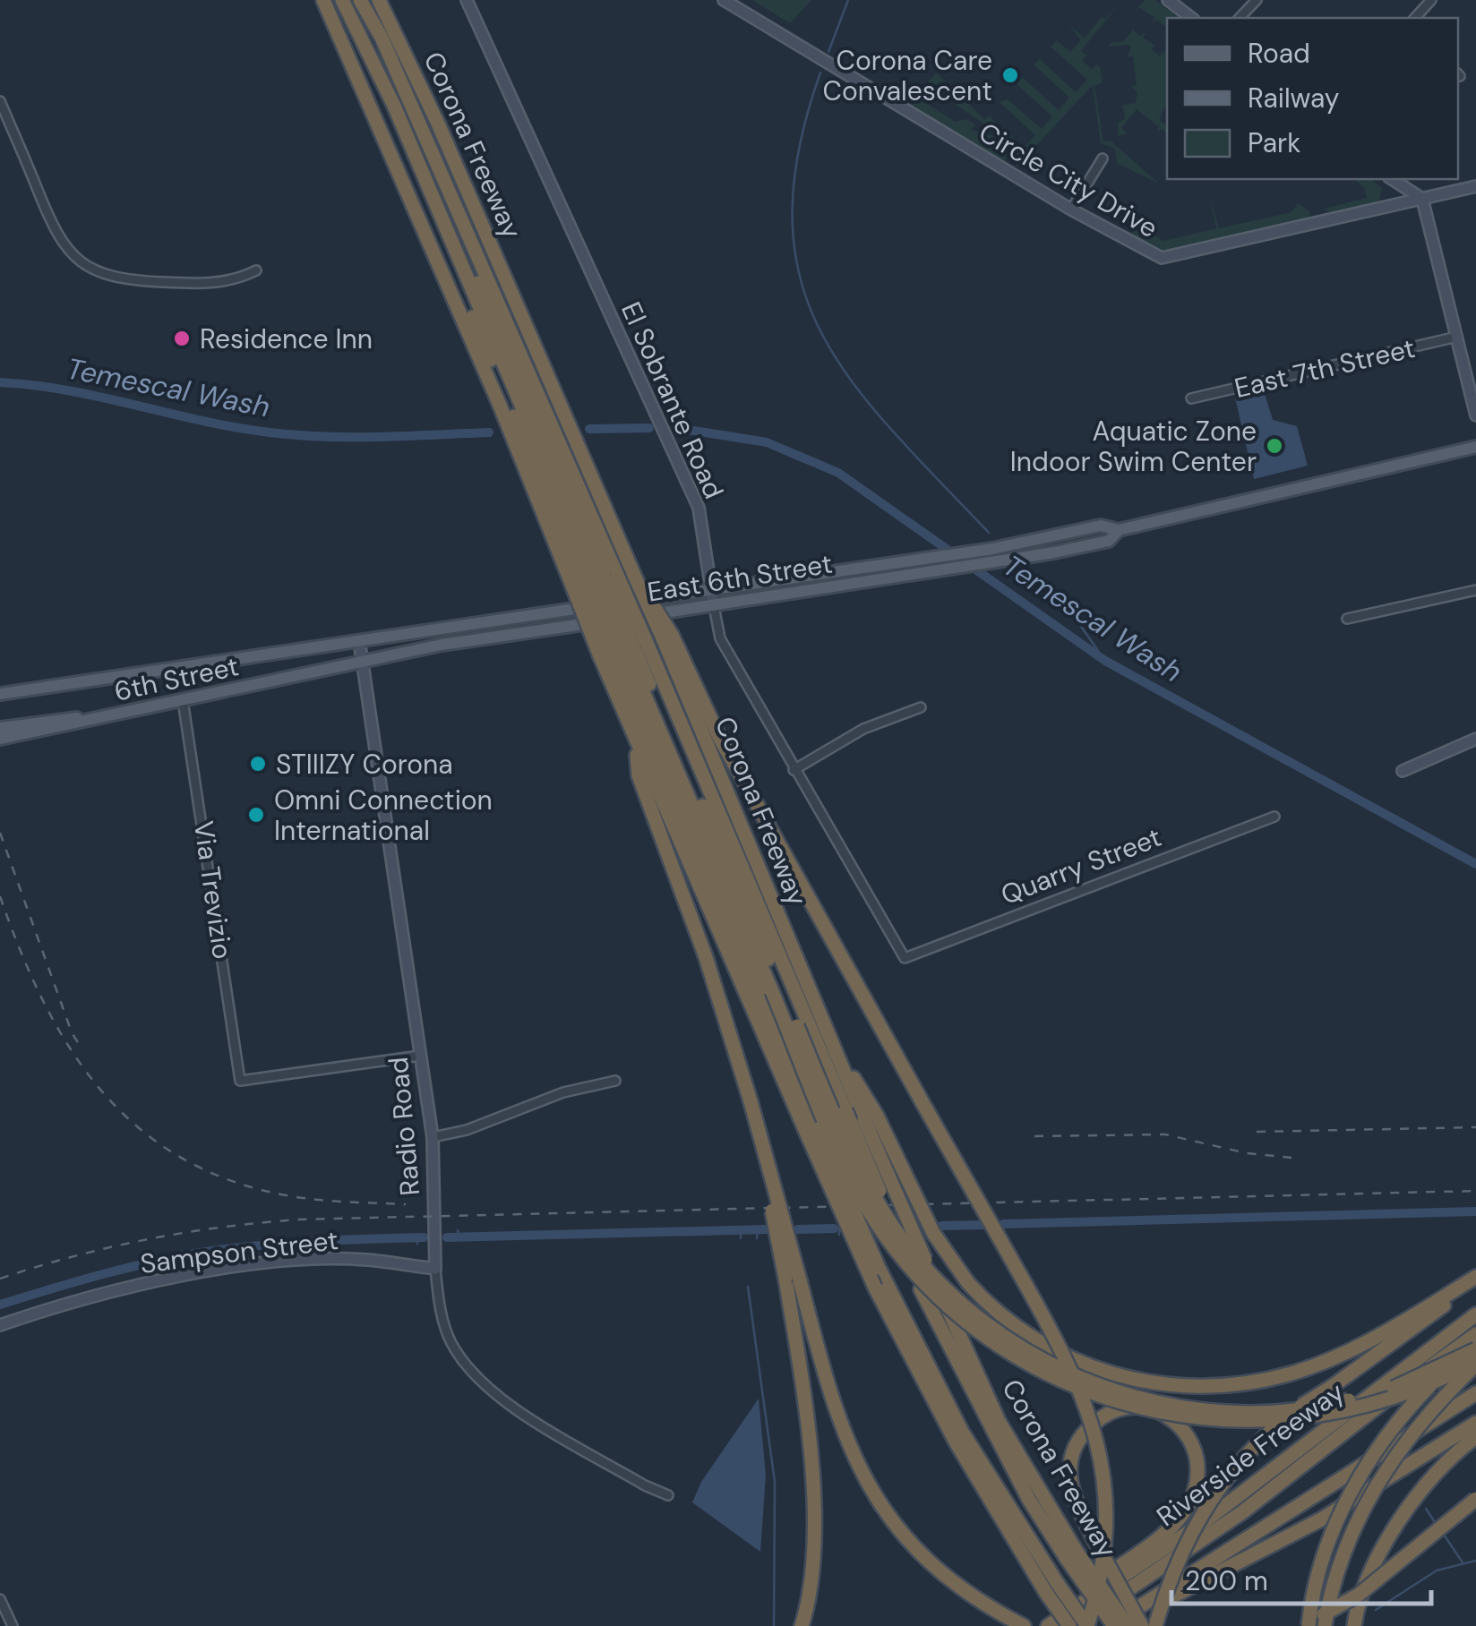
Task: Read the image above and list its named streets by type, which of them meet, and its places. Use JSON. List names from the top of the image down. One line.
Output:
{"streets":{"highway":["Corona Freeway","Riverside Freeway"],"main road":["East 6th Street","6th Street"],"street":["Circle City Drive","East 7th Street","El Sobrante Road","Quarry Street","Via Trevizio","Radio Road","Sampson Street"]},"crossings":[["El Sobrante Road","East 6th Street"],["El Sobrante Road","Quarry Street"],["East 6th Street","6th Street"],["East 6th Street","Radio Road"],["6th Street","Via Trevizio"],["6th Street","Radio Road"],["Via Trevizio","Radio Road"],["Radio Road","Sampson Street"]],"water":["Temescal Wash"],"places":["Corona Care Convalescent","Residence Inn","Aquatic Zone Indoor Swim Center","STIIIZY Corona","Omni Connection International"],"legend":["Road","Railway","Park"],"scale_bar":"200 m"}
